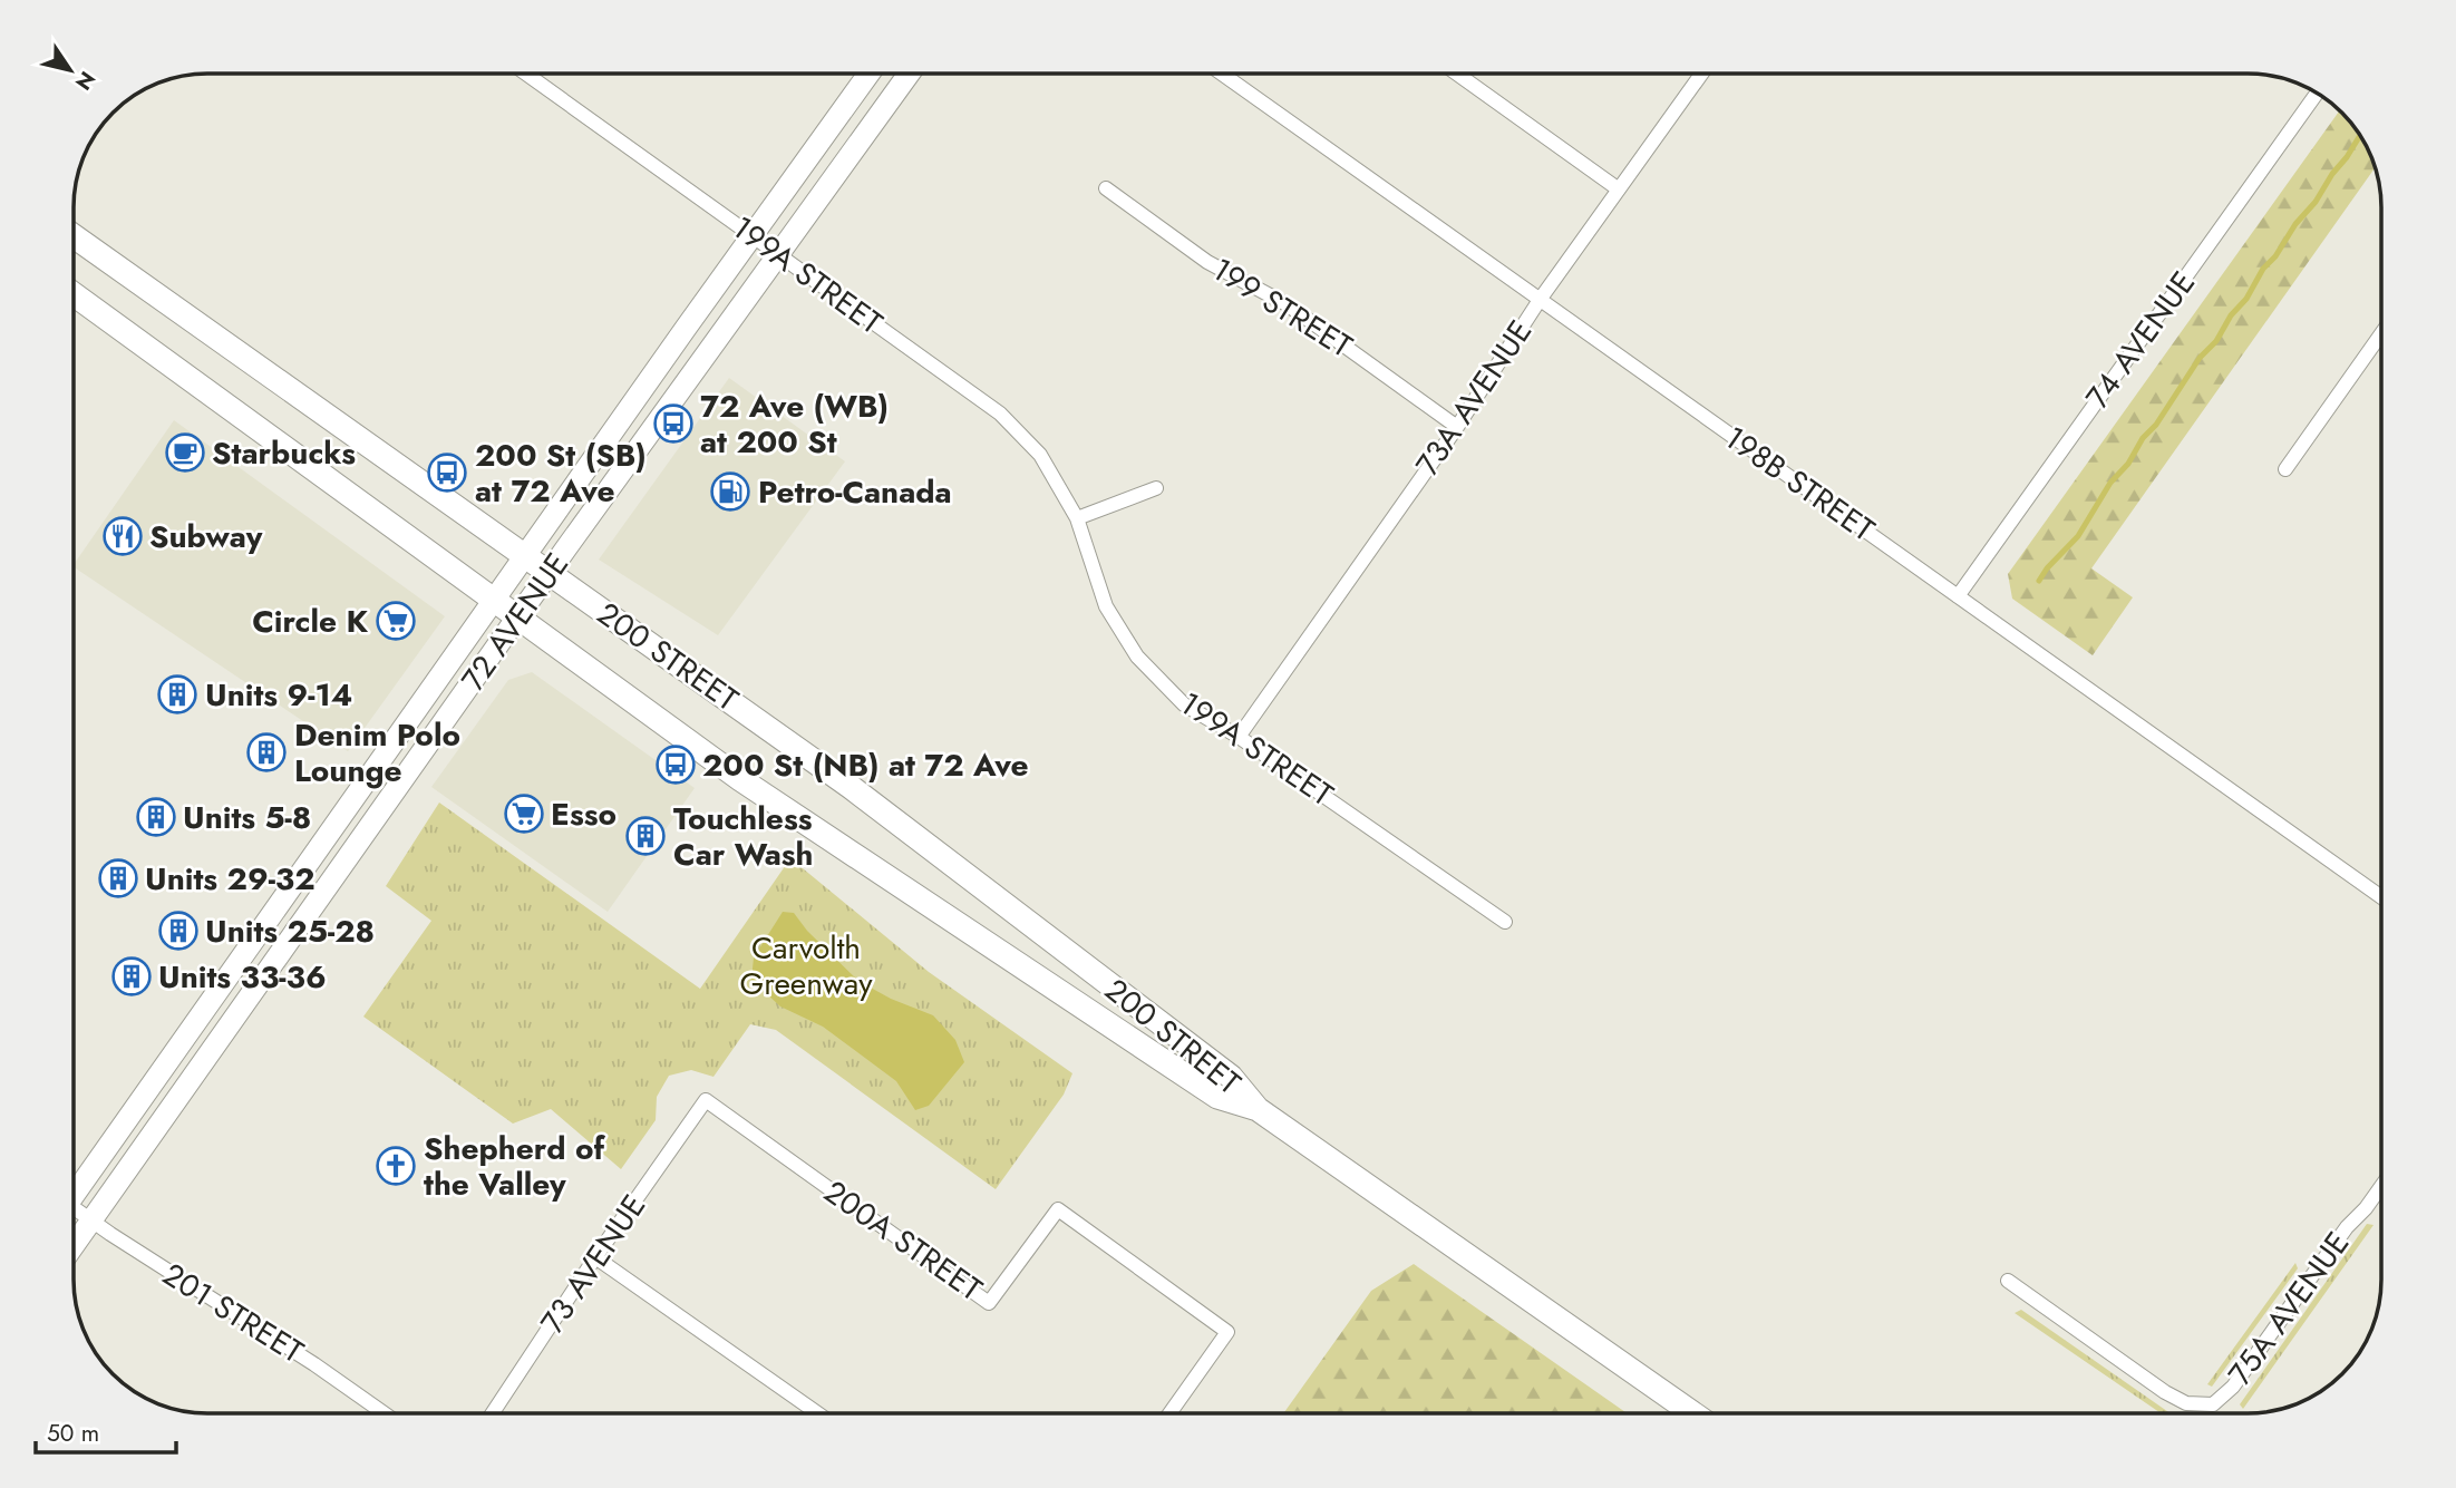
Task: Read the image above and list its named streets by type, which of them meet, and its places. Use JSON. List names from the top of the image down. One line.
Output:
{"streets":{"main road":["72 AVENUE","200 STREET"],"street":["199A STREET","199 STREET","74 AVENUE","73A AVENUE","198B STREET","200A STREET","73 AVENUE","75A AVENUE","201 STREET"]},"crossings":[["199A STREET","73A AVENUE"],["199A STREET","72 AVENUE"],["199 STREET","73A AVENUE"],["74 AVENUE","198B STREET"],["73A AVENUE","198B STREET"],["72 AVENUE","200 STREET"],["72 AVENUE","201 STREET"],["200A STREET","73 AVENUE"]],"parks":["Carvolth Greenway"],"places":{"bus stop":["72 Ave (WB) at 200 St","200 St (SB) at 72 Ave","200 St (NB) at 72 Ave"],"cafe":["Starbucks"],"fuel station":["Petro-Canada"],"restaurant":["Subway"],"supermarket":["Circle K","Esso"],"building":["Units 9-14","Denim Polo Lounge","Units 5-8","Touchless Car Wash","Units 29-32","Units 25-28","Units 33-36"],"church":["Shepherd of the Valley"]},"scale_bar":"50 m","north":"bottom right"}
